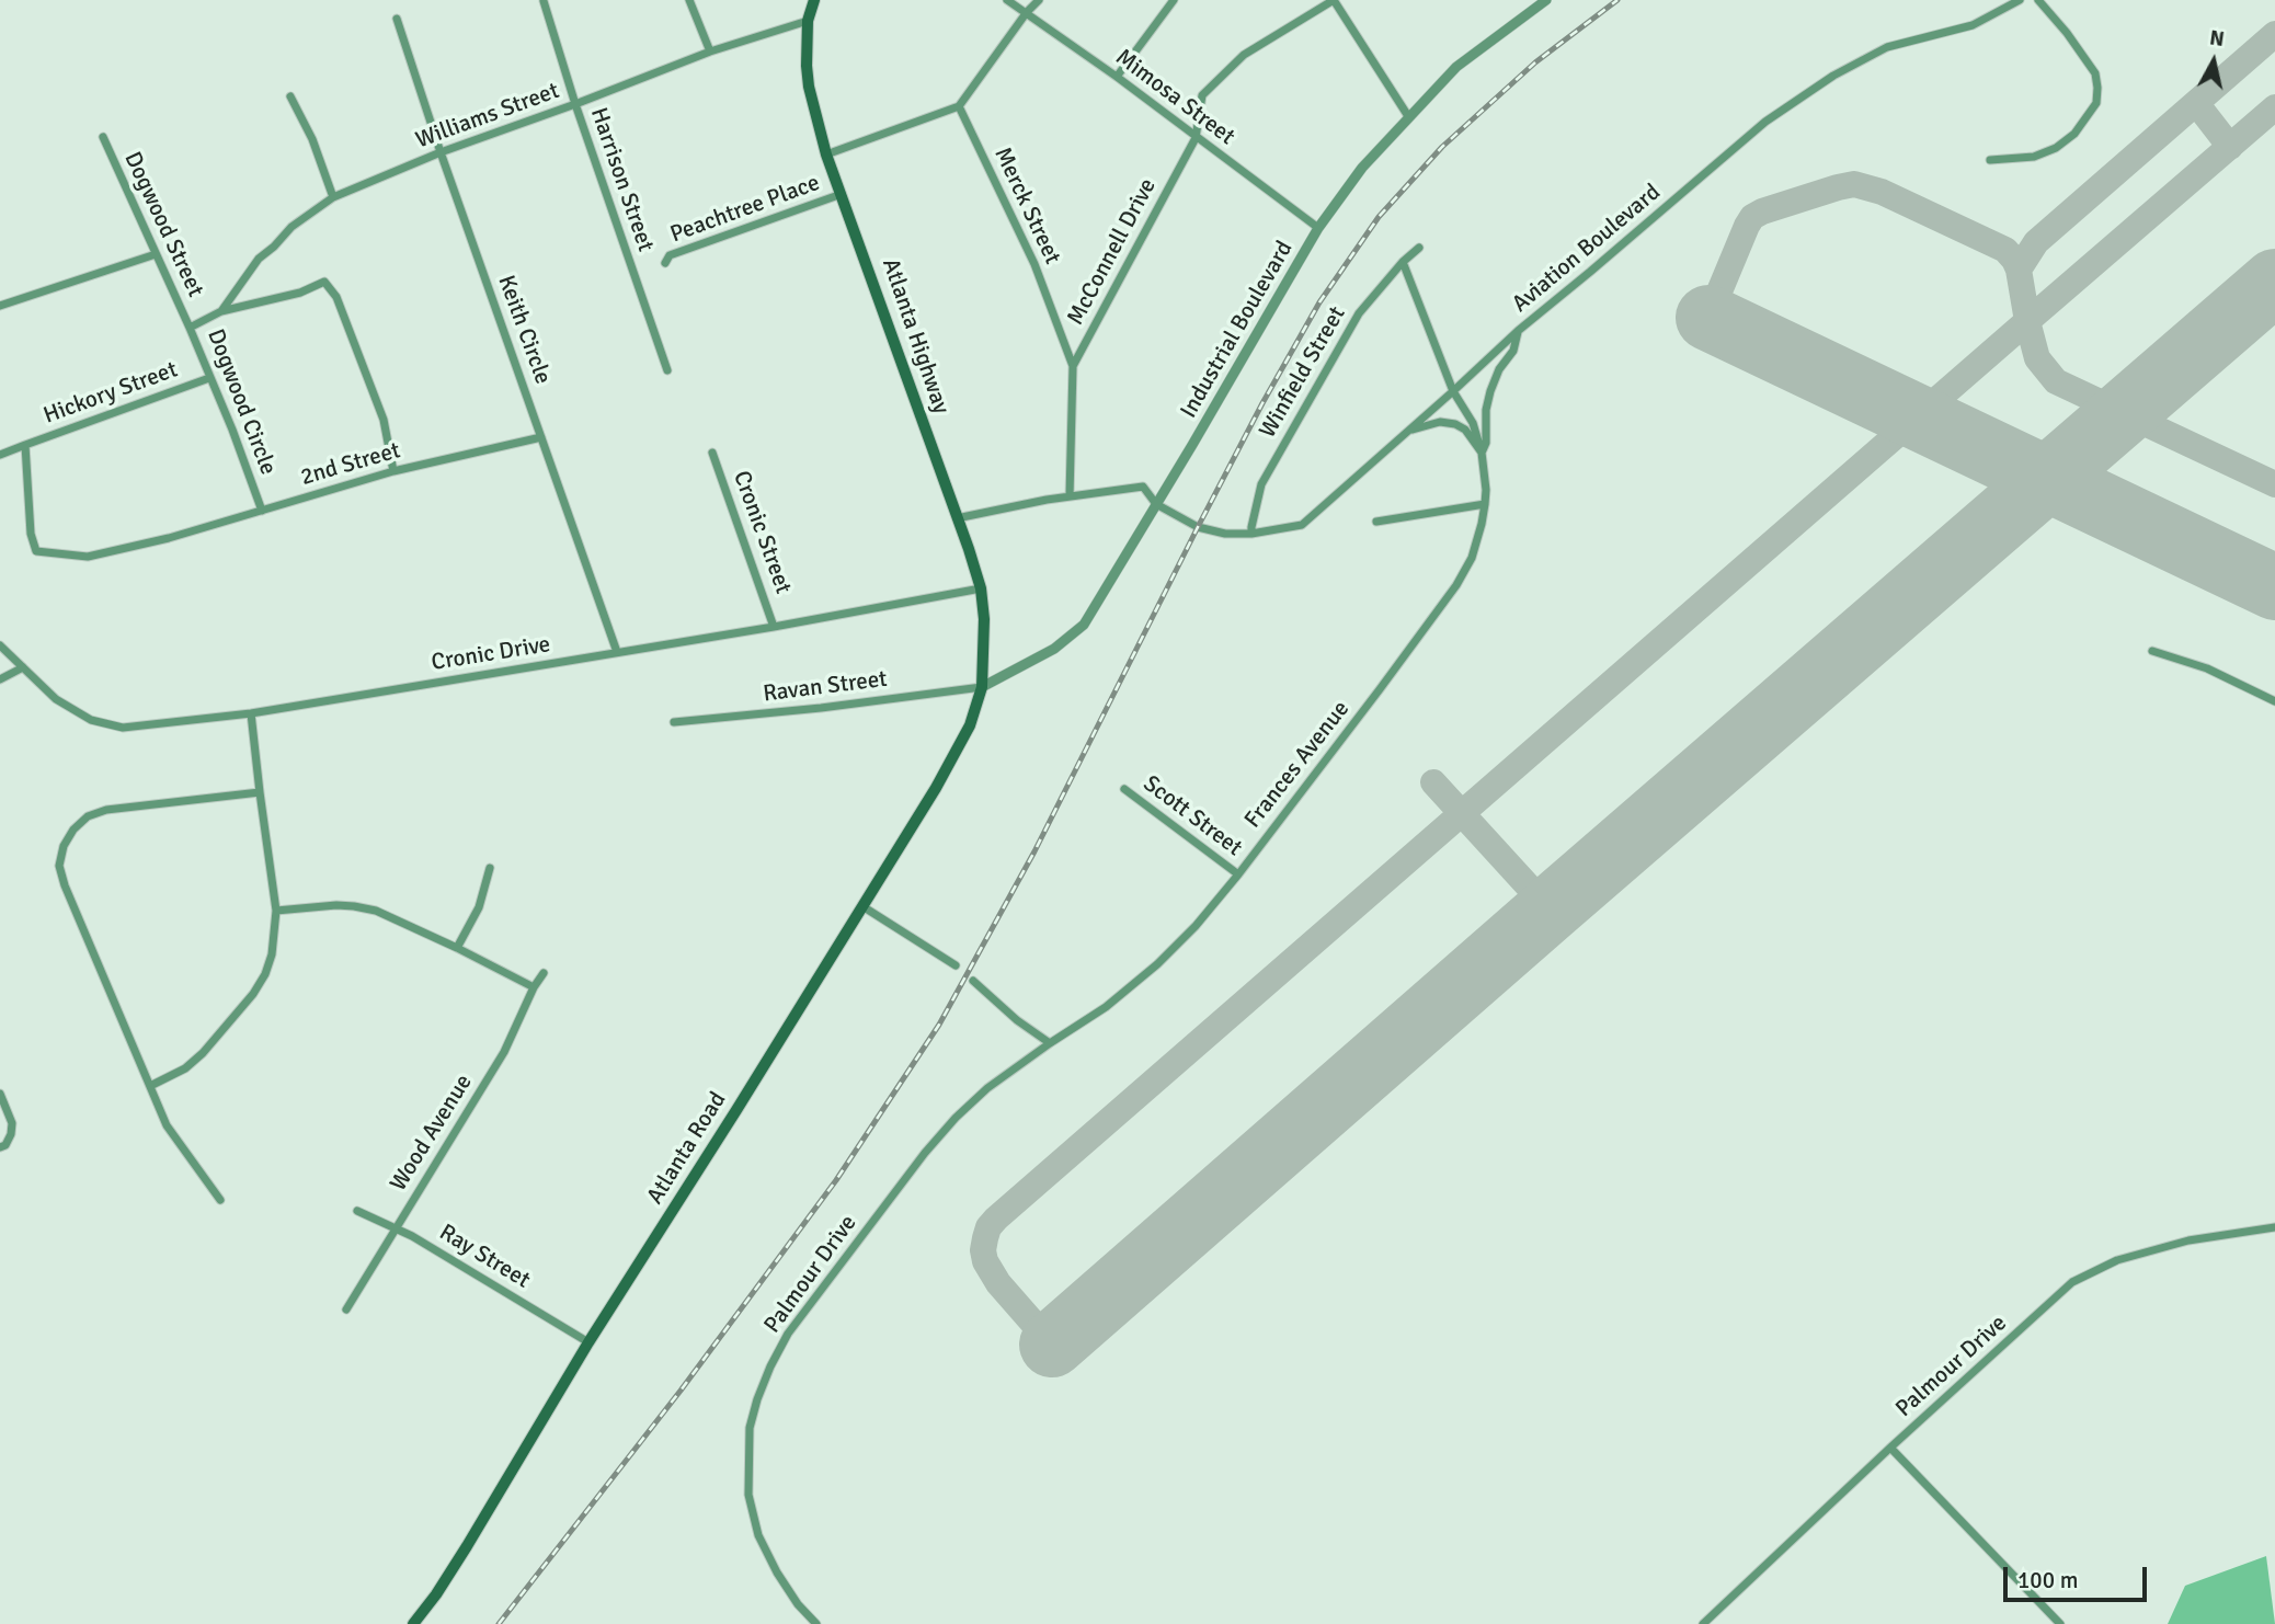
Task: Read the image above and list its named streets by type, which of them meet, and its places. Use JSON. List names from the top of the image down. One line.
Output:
{"streets":{"main road":["Atlanta Highway","Atlanta Road"],"street":["Mimosa Street","Williams Street","Harrison Street","Merck Street","Peachtree Place","Dogwood Street","Aviation Boulevard","McConnell Drive","Keith Circle","Industrial Boulevard","Winfield Street","Hickory Street","Dogwood Circle","2nd Street","Cronic Street","Cronic Drive","Ravan Street","Frances Avenue","Scott Street","Wood Avenue","Ray Street","Palmour Drive"]},"crossings":[["Mimosa Street","McConnell Drive"],["Mimosa Street","Industrial Boulevard"],["Williams Street","Harrison Street"],["Williams Street","Keith Circle"],["Williams Street","Atlanta Highway"],["Williams Street","Dogwood Circle"],["Merck Street","McConnell Drive"],["Peachtree Place","Atlanta Highway"],["Dogwood Street","Dogwood Circle"],["Aviation Boulevard","Industrial Boulevard"],["Aviation Boulevard","Winfield Street"],["Aviation Boulevard","Frances Avenue"],["Keith Circle","2nd Street"],["Keith Circle","Cronic Drive"],["Industrial Boulevard","Atlanta Highway"],["Industrial Boulevard","Ravan Street"],["Industrial Boulevard","Atlanta Road"],["Atlanta Highway","Cronic Drive"],["Atlanta Highway","Ravan Street"],["Atlanta Highway","Atlanta Road"],["Winfield Street","Frances Avenue"],["Hickory Street","Dogwood Circle"],["Hickory Street","2nd Street"],["Dogwood Circle","2nd Street"],["Cronic Street","Cronic Drive"],["Ravan Street","Atlanta Road"],["Frances Avenue","Scott Street"],["Frances Avenue","Palmour Drive"],["Wood Avenue","Ray Street"],["Atlanta Road","Ray Street"]],"scale_bar":"100 m","north":"top"}
